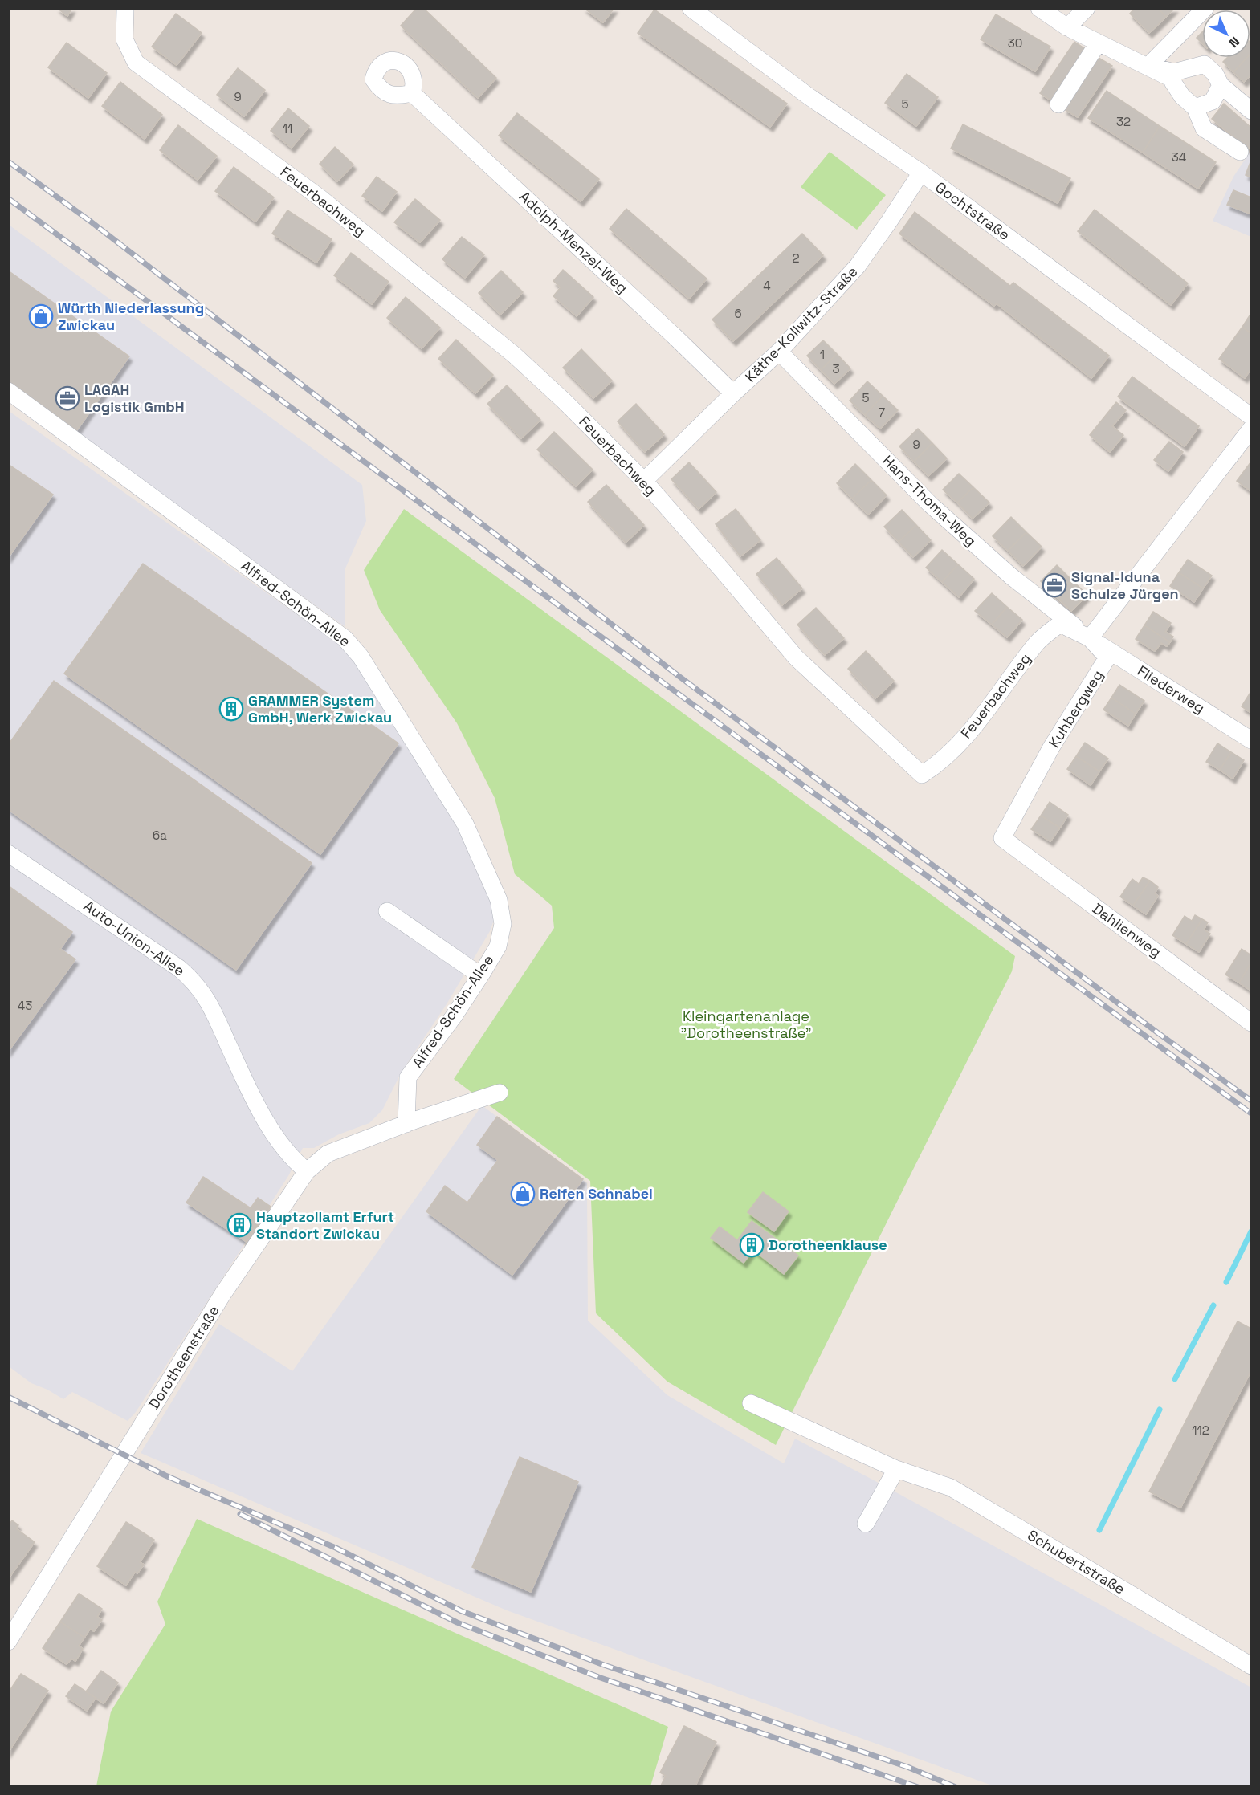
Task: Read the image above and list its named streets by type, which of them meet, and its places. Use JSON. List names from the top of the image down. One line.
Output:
{"streets":{"street":["Feuerbachweg","Gochtstraße","Adolph-Menzel-Weg","Käthe-Kollwitz-Straße","Hans-Thoma-Weg","Alfred-Schön-Allee","Fliederweg","Kuhbergweg","Dahlienweg","Auto-Union-Allee","Dorotheenstraße","Schubertstraße"]},"crossings":[["Feuerbachweg","Käthe-Kollwitz-Straße"],["Feuerbachweg","Hans-Thoma-Weg"],["Feuerbachweg","Fliederweg"],["Feuerbachweg","Kuhbergweg"],["Gochtstraße","Käthe-Kollwitz-Straße"],["Adolph-Menzel-Weg","Käthe-Kollwitz-Straße"],["Käthe-Kollwitz-Straße","Hans-Thoma-Weg"],["Hans-Thoma-Weg","Fliederweg"],["Hans-Thoma-Weg","Kuhbergweg"],["Alfred-Schön-Allee","Dorotheenstraße"],["Fliederweg","Kuhbergweg"],["Kuhbergweg","Dahlienweg"],["Auto-Union-Allee","Dorotheenstraße"]],"parks":["Kleingartenanlage \"Dorotheenstraße\""],"places":{"shop":["Würth Niederlassung Zwickau","Reifen Schnabel"],"office":["LAGAH Logistik GmbH","Signal-Iduna Schulze Jürgen"],"building":["GRAMMER System GmbH, Werk Zwickau","Hauptzollamt Erfurt Standort Zwickau","Dorotheenklause"]},"house_numbers":["30","9","5","32","11","34","2","4","6","1","3","5","7","9","6a","43","112"],"north":"bottom right"}
